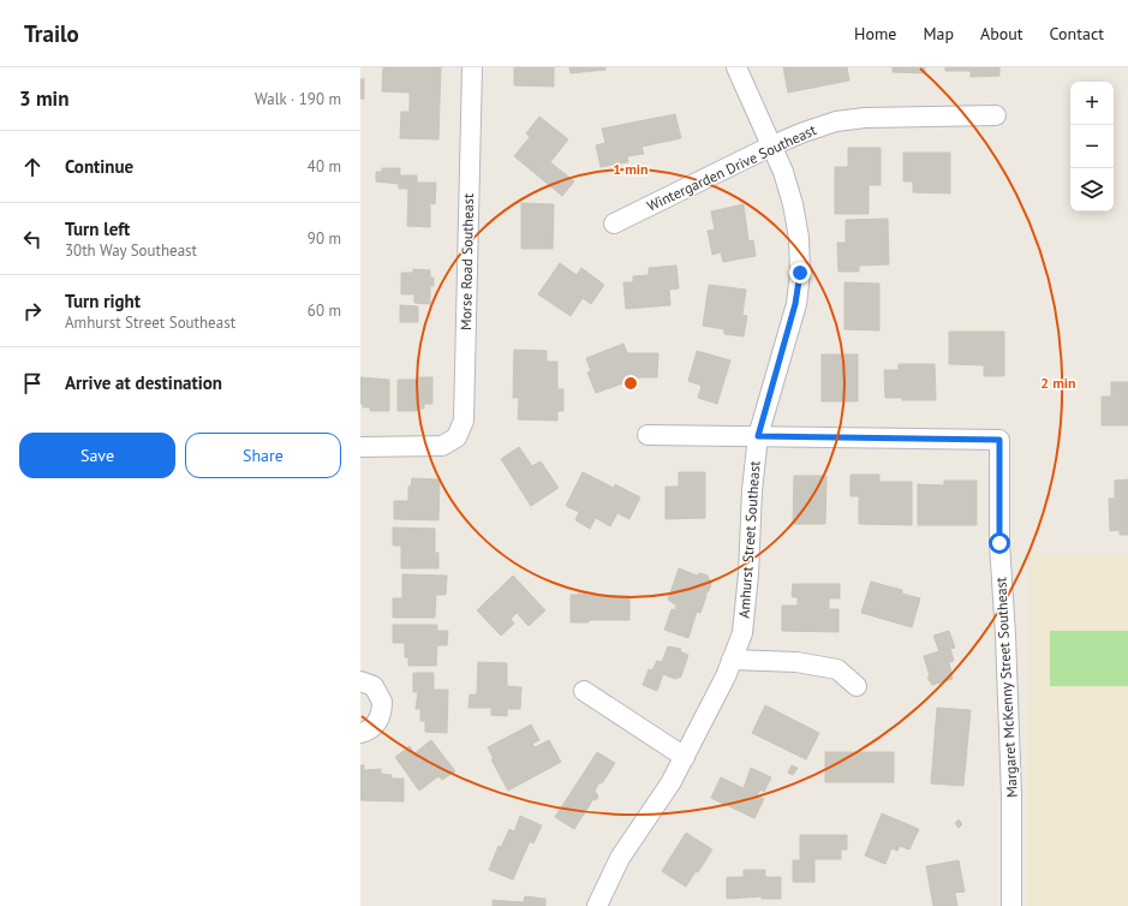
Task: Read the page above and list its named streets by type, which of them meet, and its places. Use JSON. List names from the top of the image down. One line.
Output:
{"streets":{"street":["Wintergarden Drive Southeast","Morse Road Southeast","Amhurst Street Southeast","Margaret McKenny Street Southeast"]},"crossings":[["Wintergarden Drive Southeast","Amhurst Street Southeast"],["Amhurst Street Southeast","Margaret McKenny Street Southeast"]],"page":{"header":"Trailo","nav":["Home","Map","About","Contact"],"heading":["3 min","Walk · 190 m"],"map_buttons":["+","−"],"list":[["Continue","40 m"],["Turn left","30th Way Southeast","90 m"],["Turn right","Amhurst Street Southeast","60 m"],"Arrive at destination"],"buttons":["Save","Share"]},"rings":["1 min","2 min"]}
